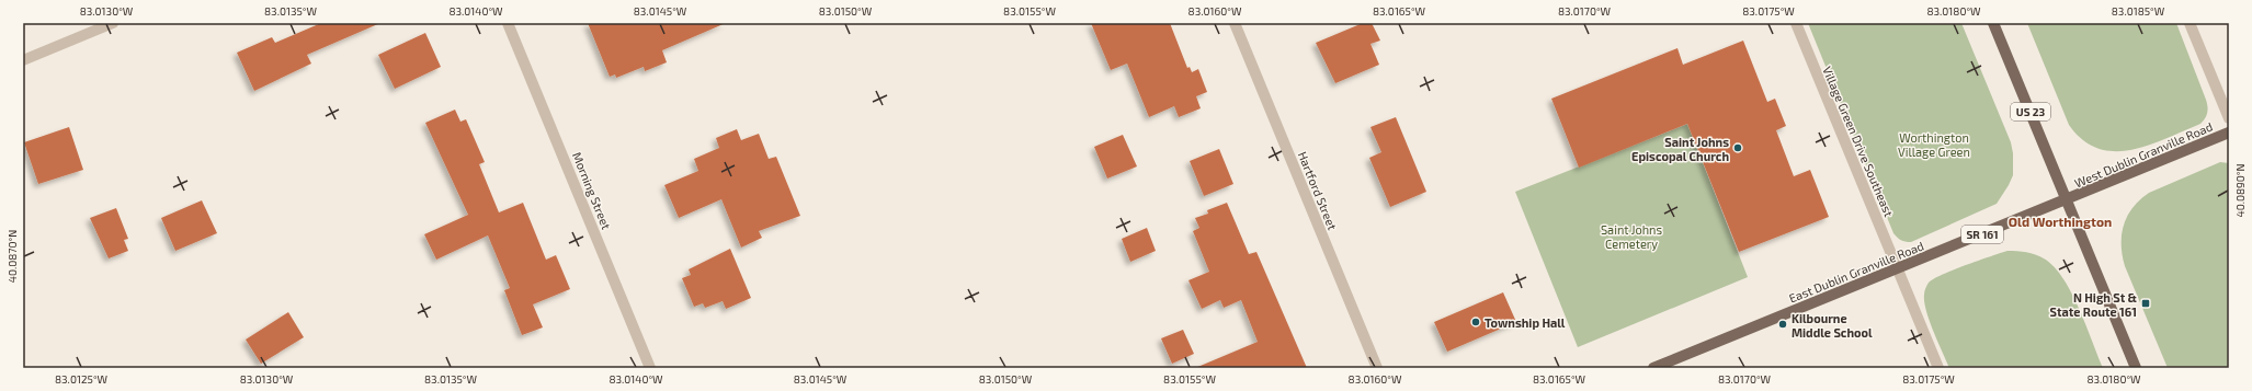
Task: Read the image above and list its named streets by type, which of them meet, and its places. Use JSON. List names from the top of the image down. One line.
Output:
{"streets":{"main road":["US 23","West Dublin Granville Road","SR 161","East Dublin Granville Road"],"street":["Village Green Drive Southeast","Morning Street","Hartford Street"]},"crossings":[["US 23","West Dublin Granville Road"],["US 23","East Dublin Granville Road"],["Village Green Drive Southeast","East Dublin Granville Road"],["West Dublin Granville Road","East Dublin Granville Road"]],"districts":["Old Worthington"],"parks":["Worthington Village Green","Saint Johns Cemetery"],"places":{"other":["Saint Johns Episcopal Church","Township Hall","Kilbourne Middle School"],"transit":["N High St & State Route 161"]},"coordinates":["83.0130°W","83.0135°W","83.0140°W","83.0145°W","83.0150°W","83.0155°W","83.0160°W","83.0165°W","83.0170°W","83.0175°W","83.0180°W","83.0185°W","40.0890°N","40.0870°N","83.0125°W"]}
